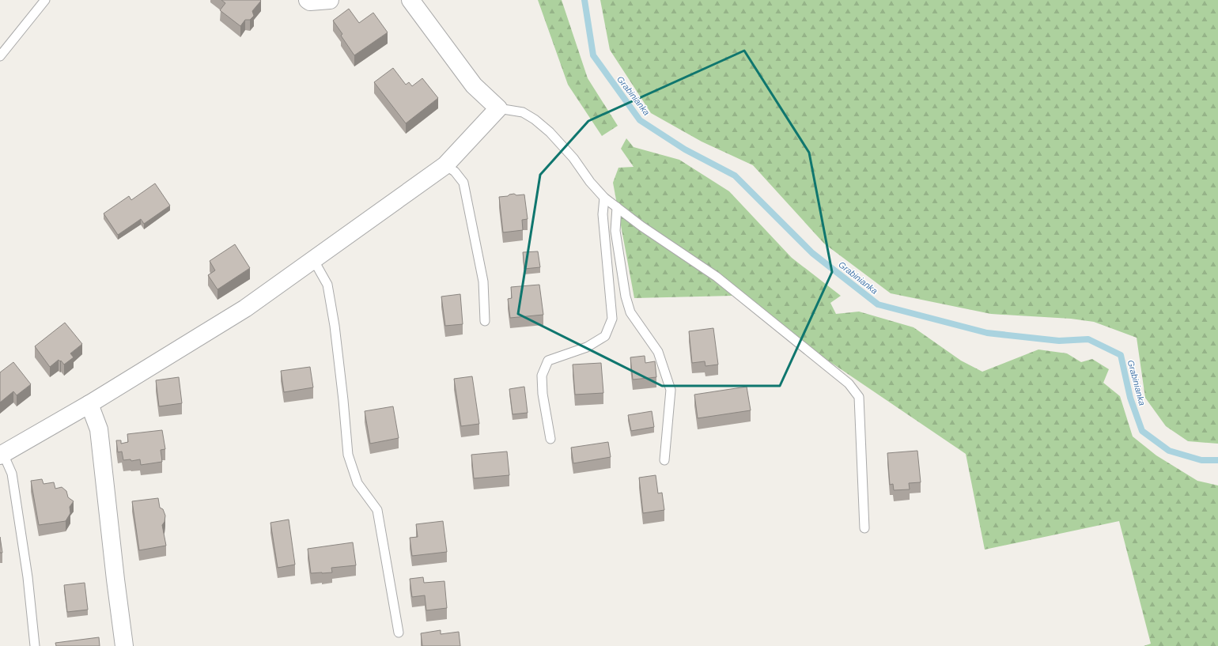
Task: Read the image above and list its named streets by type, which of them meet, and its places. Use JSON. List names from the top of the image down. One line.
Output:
{"water":["Grabinianka"]}
